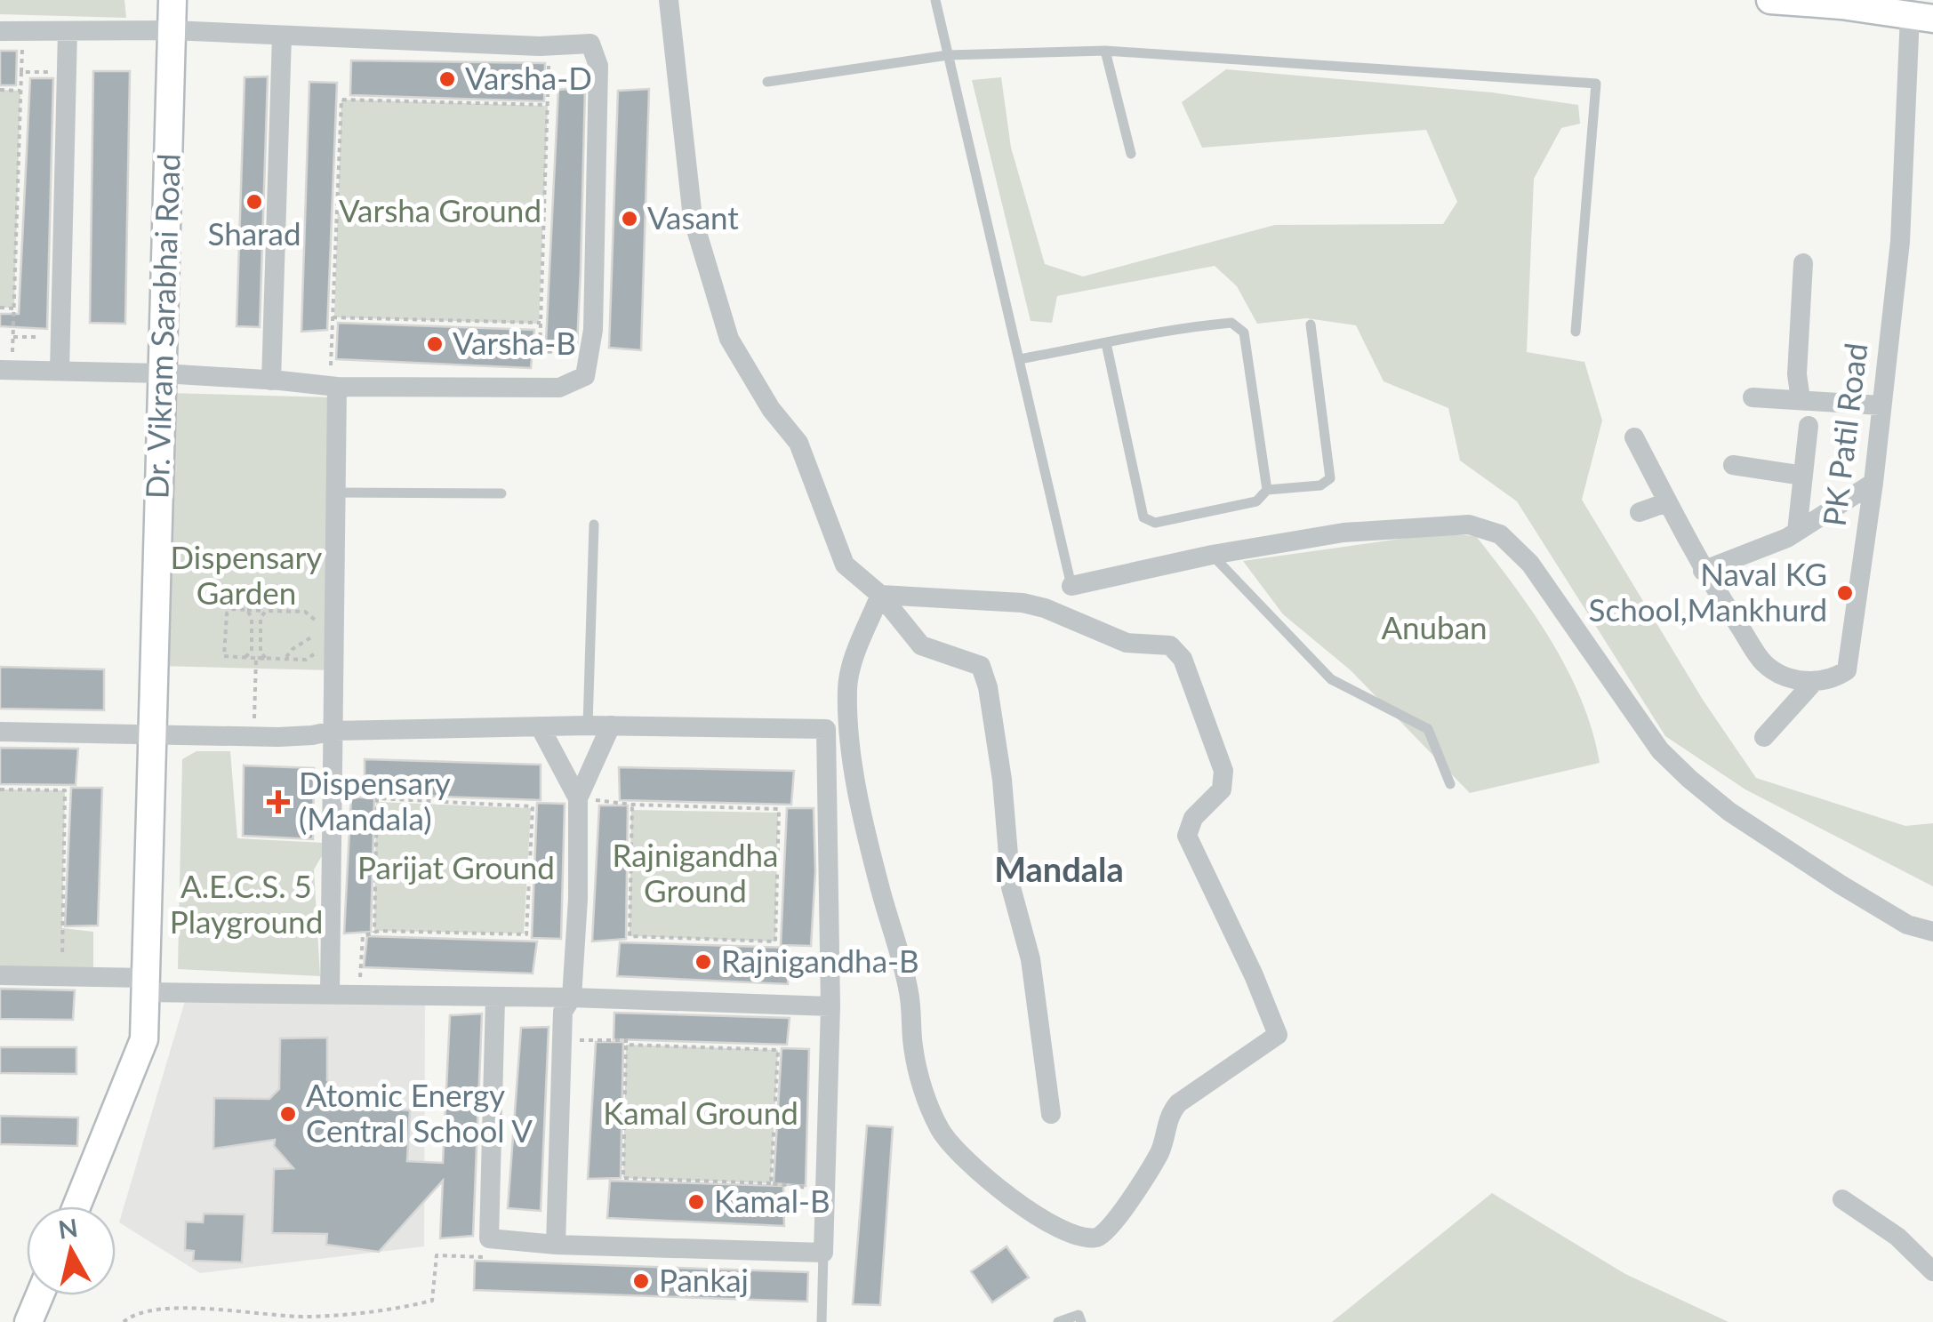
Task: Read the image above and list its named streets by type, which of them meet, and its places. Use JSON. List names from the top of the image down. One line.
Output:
{"streets":{"street":["Dr. Vikram Sarabhai Road","PK Patil Road"]},"districts":["Mandala"],"parks":["Varsha Ground","Dispensary Garden","Anuban","Rajnigandha Ground","Parijat Ground","A.E.C.S. 5 Playground","Kamal Ground"],"places":{"other":["Varsha-D","Sharad","Vasant","Varsha-B","Naval KG School,Mankhurd","Rajnigandha-B","Atomic Energy Central School V","Kamal-B","Pankaj"],"health":["Dispensary (Mandala)"]},"north":"top"}
